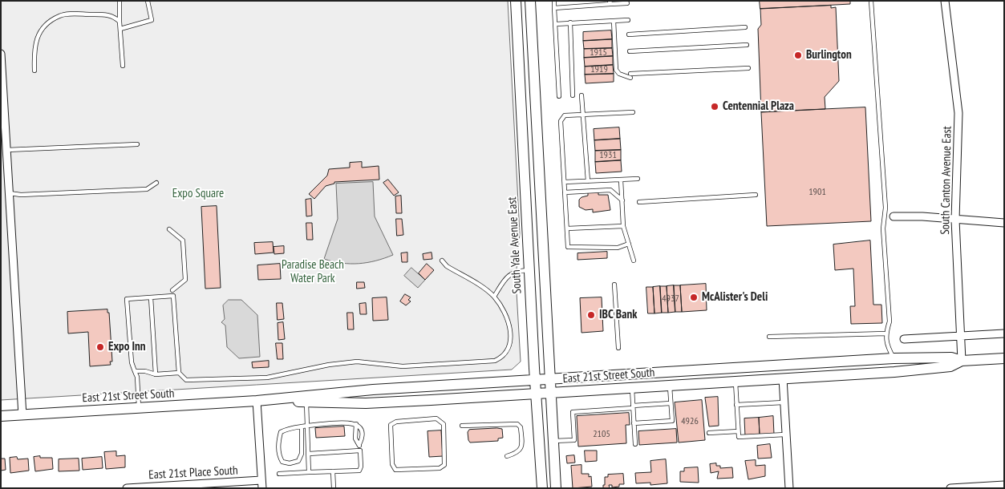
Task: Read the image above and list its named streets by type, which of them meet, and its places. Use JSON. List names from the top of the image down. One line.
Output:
{"streets":{"main road":["South Yale Avenue East","East 21st Street South"],"street":["South Canton Avenue East","East 21st Place South"]},"crossings":[["South Canton Avenue East","East 21st Street South"],["South Yale Avenue East","East 21st Street South"]],"parks":["Expo Square","Paradise Beach Water Park"],"places":["Burlington","Centennial Plaza","McAlister's Deli","IBC Bank","Expo Inn"],"house_numbers":["1915","1919","1931","1901","4937","4926","2105"]}
